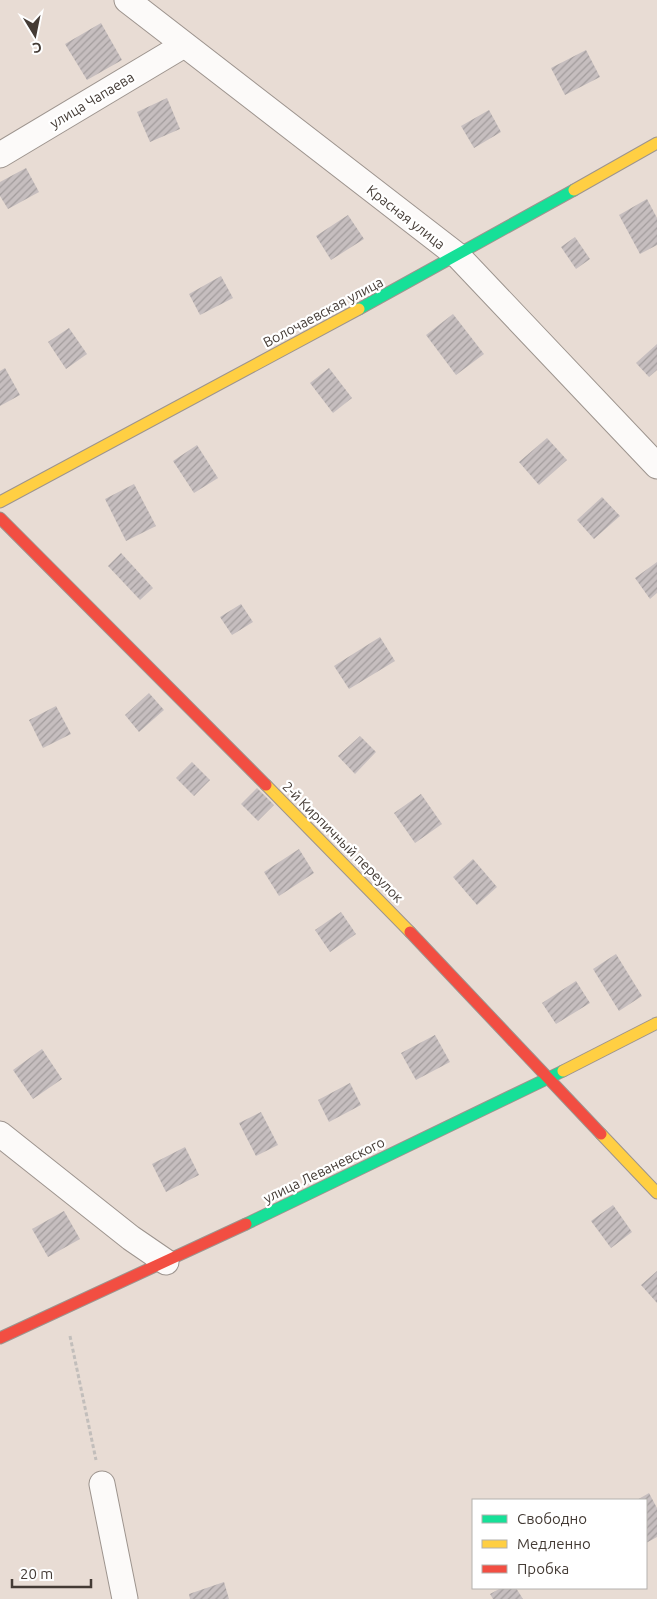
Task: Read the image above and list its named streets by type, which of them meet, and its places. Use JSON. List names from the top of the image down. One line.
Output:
{"streets":{"street":["улица Чапаева","Красная улица","Волочаевская улица","2-й Кирпичный переулок","улица Леваневского"]},"crossings":[["улица Чапаева","Красная улица"],["Красная улица","Волочаевская улица"],["2-й Кирпичный переулок","улица Леваневского"]],"legend":["Свободно","Медленно","Пробка"],"scale_bar":"20 m","north":"bottom"}
